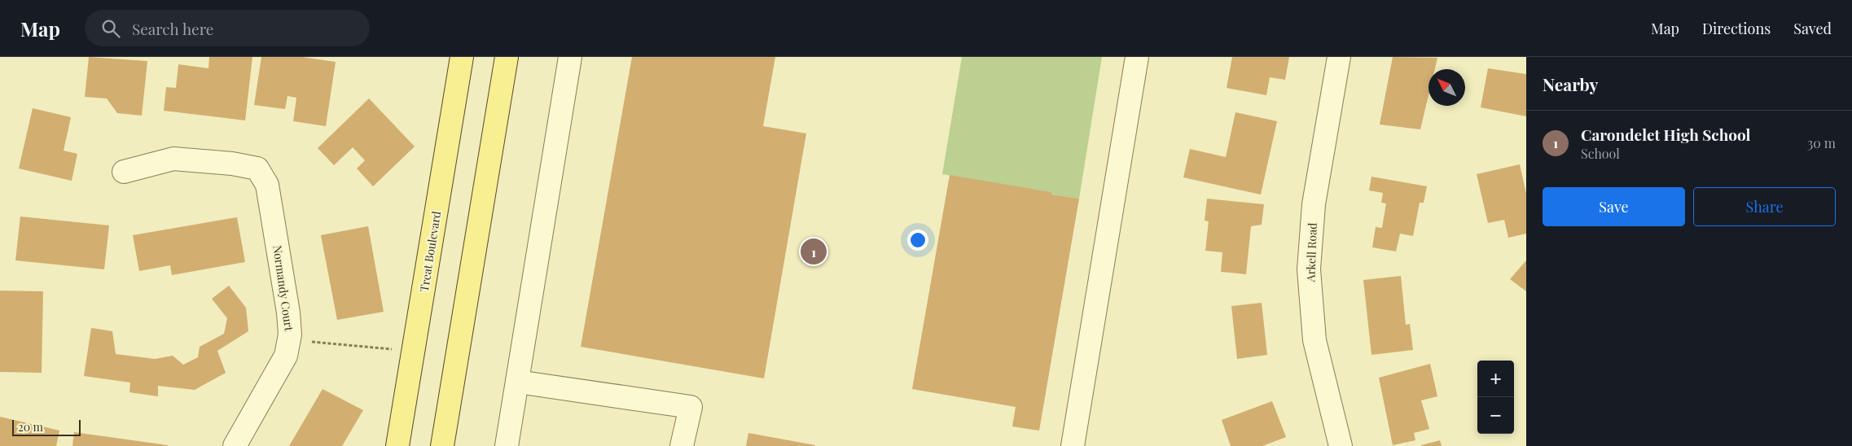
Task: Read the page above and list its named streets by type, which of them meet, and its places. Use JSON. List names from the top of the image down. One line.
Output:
{"streets":{"main road":["Treat Boulevard"],"street":["Arkell Road","Normandy Court"]},"scale_bar":"20 m","north":"top left","page":{"header":"Map","search":"Search here","nav":["Map","Directions","Saved"],"heading":"Nearby","list":[{"mark":"1","name":"Carondelet High School","note":"School","value":"30 m"}],"buttons":["Save","Share"],"pins":"1","map_buttons":["+","−"],"scale":"20 m"}}
